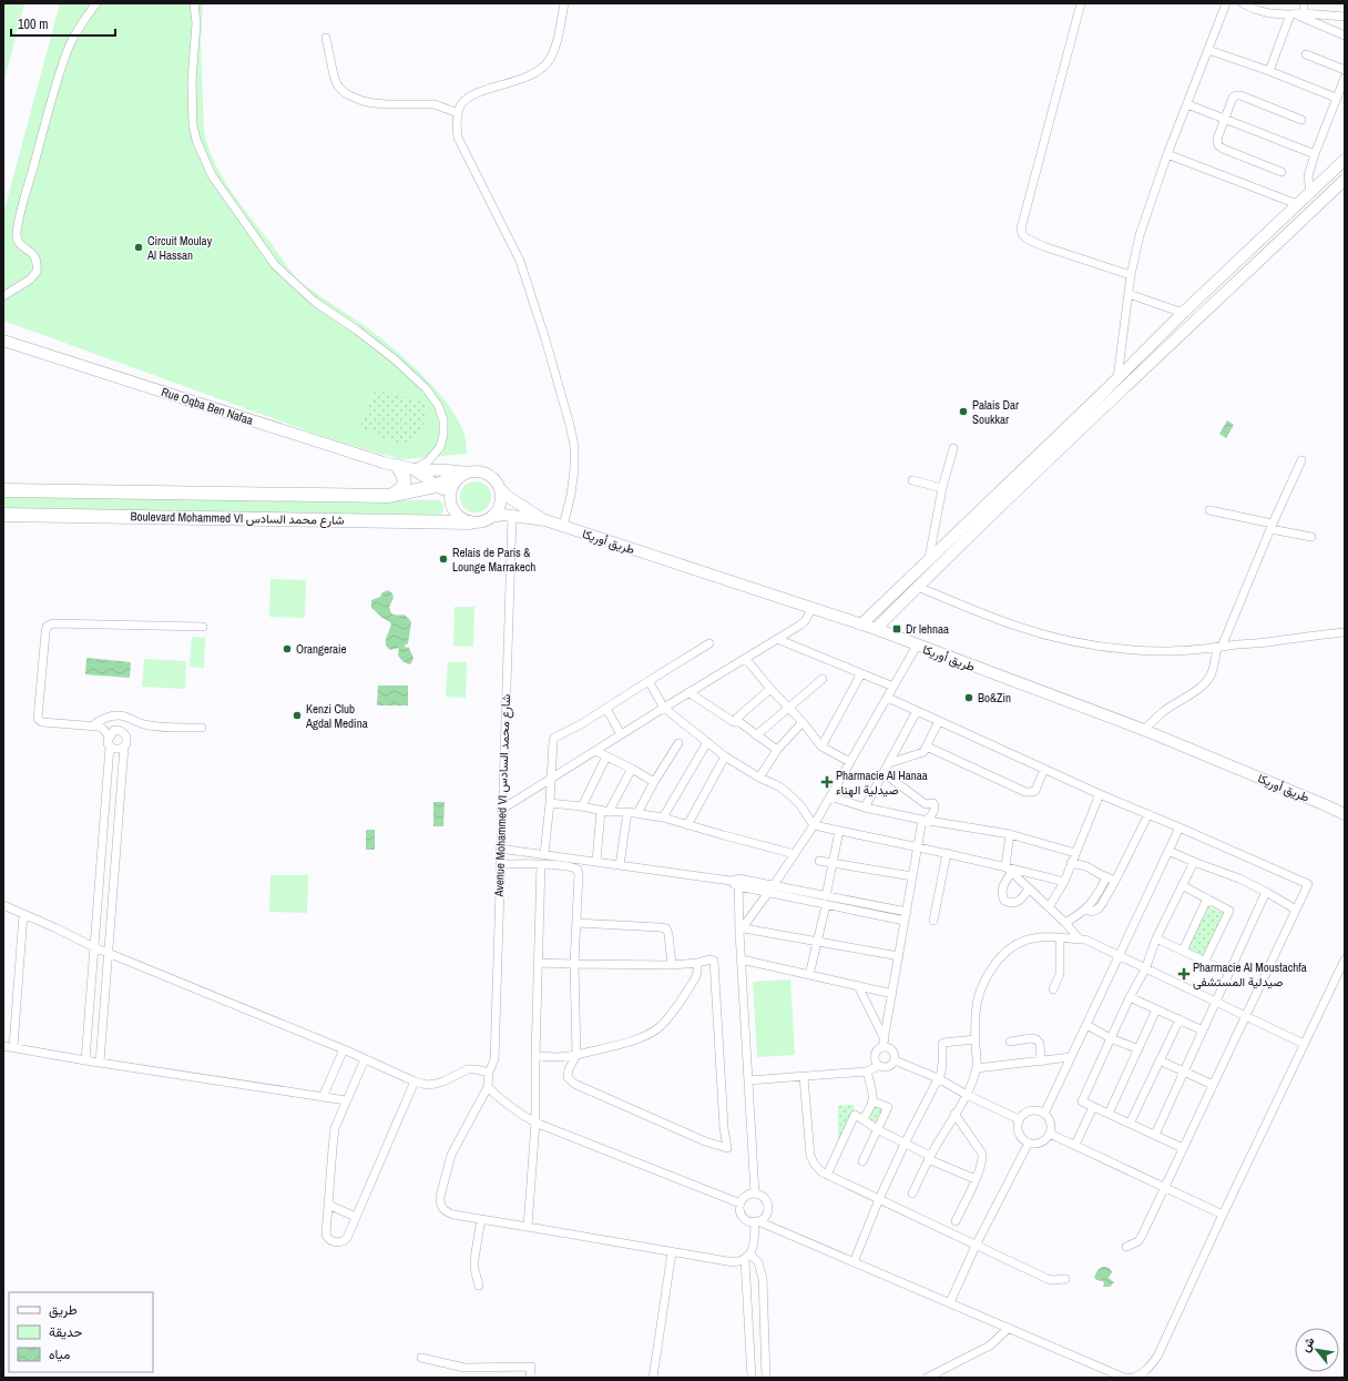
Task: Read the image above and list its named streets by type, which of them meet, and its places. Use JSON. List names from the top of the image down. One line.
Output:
{"streets":{"main road":["Boulevard Mohammed VI شارع محمد السادس"],"street":["Rue Oqba Ben Nafaa","طريق أوريكا","Avenue Mohammed VI شارع محمد السادس"]},"crossings":[["Rue Oqba Ben Nafaa","Boulevard Mohammed VI شارع محمد السادس"],["Rue Oqba Ben Nafaa","طريق أوريكا"],["Boulevard Mohammed VI شارع محمد السادس","طريق أوريكا"],["طريق أوريكا","Avenue Mohammed VI شارع محمد السادس"]],"places":{"other":["Circuit Moulay Al Hassan","Palais Dar Soukkar","Relais de Paris & Lounge Marrakech","Orangeraie","Bo&Zin","Kenzi Club Agdal Medina"],"transit":["Dr lehnaa"],"health":["Pharmacie Al Hanaa صيدلية الهناء","Pharmacie Al Moustachfa صيدلية المستشفى"]},"legend":["طريق","حديقة","مياه"],"scale_bar":"100 m","north":"top left"}
